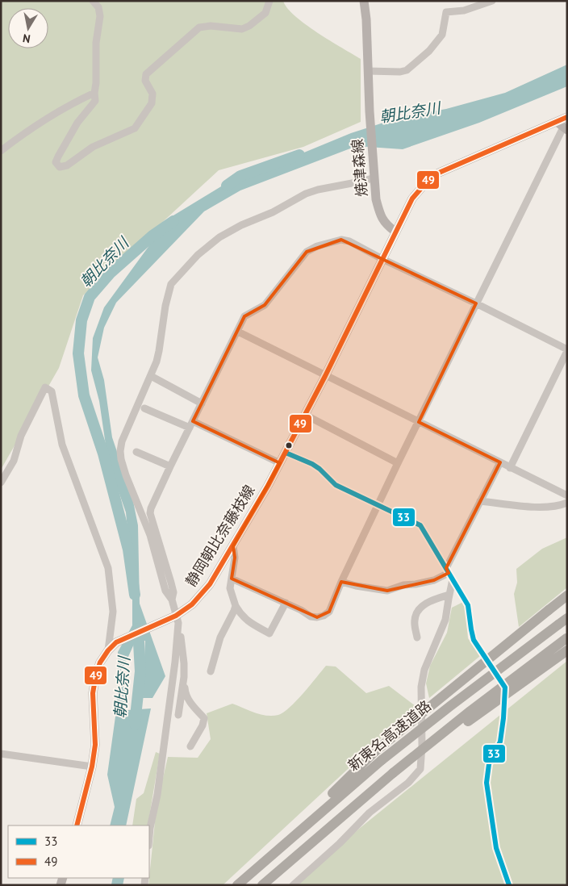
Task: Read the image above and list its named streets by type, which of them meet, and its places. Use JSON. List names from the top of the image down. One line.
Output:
{"streets":{"highway":["新東名高速道路"],"main road":["焼津森線","静岡朝比奈藤枝線"]},"crossings":[["焼津森線","静岡朝比奈藤枝線"]],"water":["朝比奈川"],"lines":["transit line 49","transit line 33"],"legend":["33","49"],"north":"bottom"}
